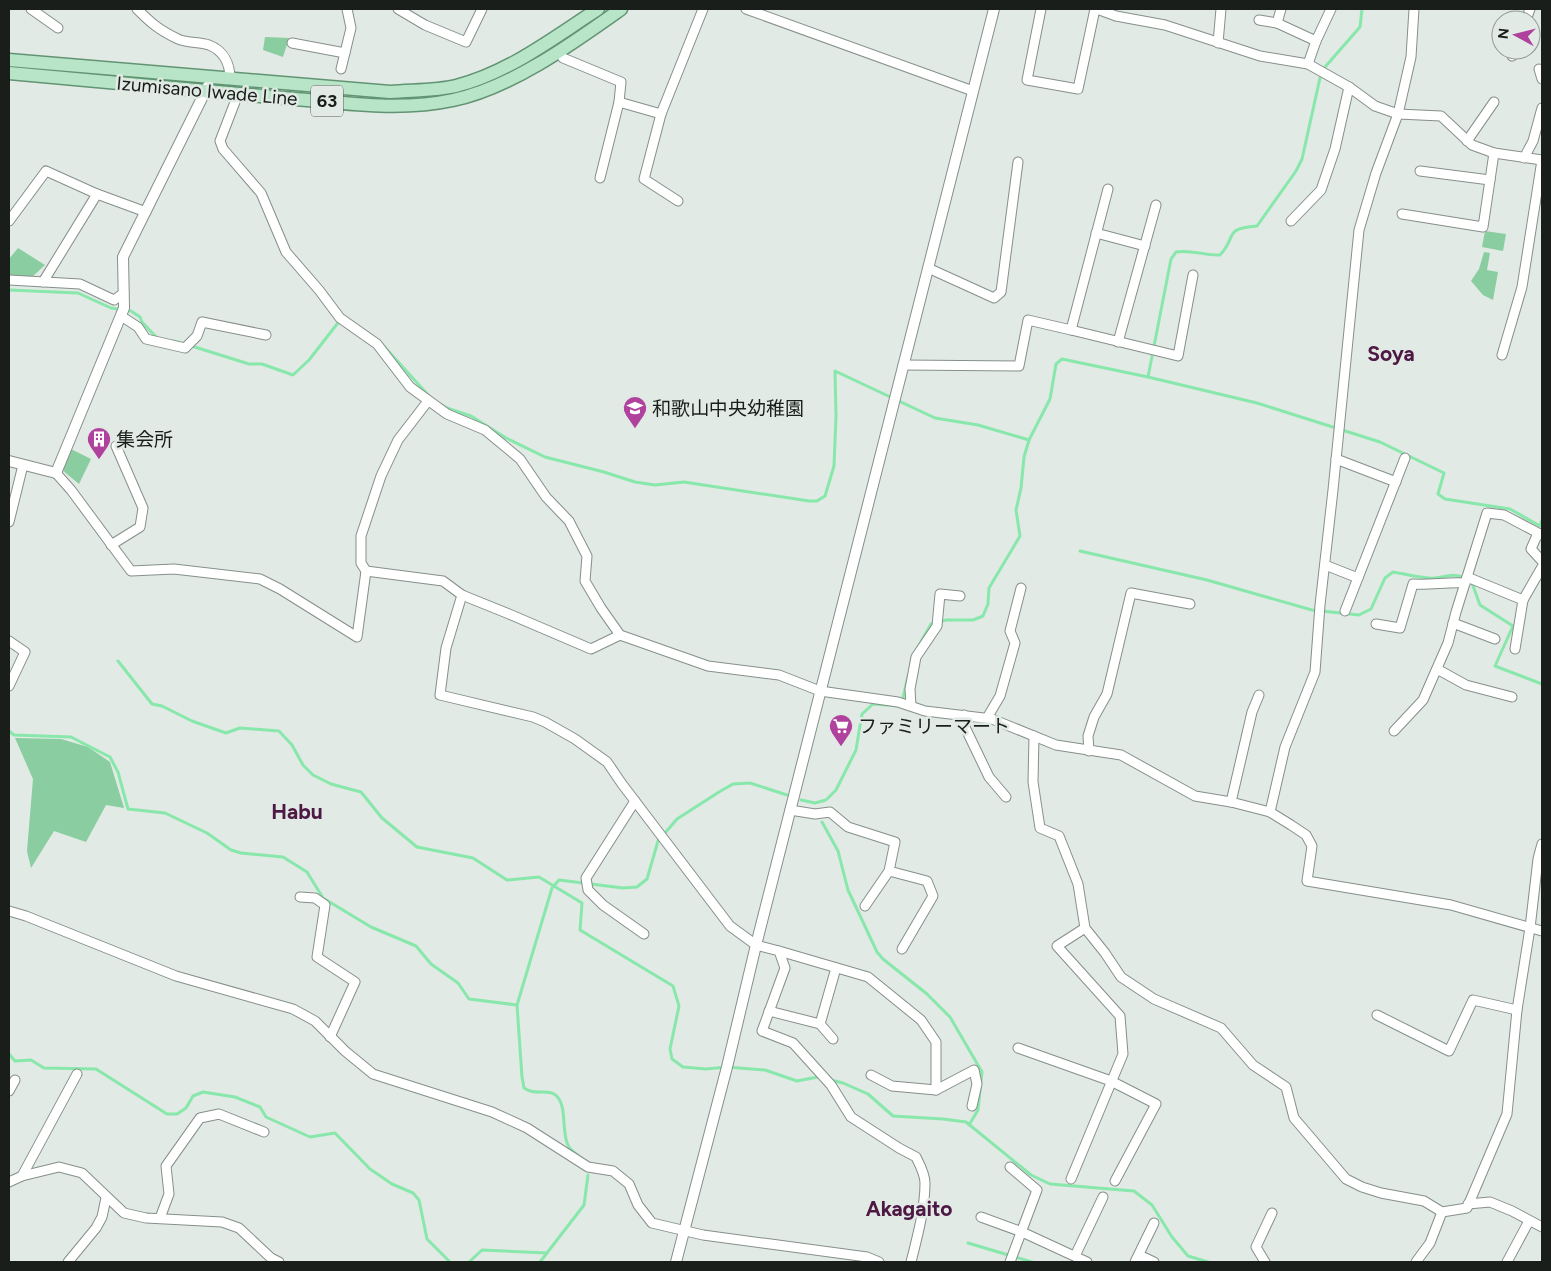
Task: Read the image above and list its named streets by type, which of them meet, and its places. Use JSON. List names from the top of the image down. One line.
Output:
{"streets":{"main road":["Izumisano Iwade Line","63"]},"districts":["Soya","Habu","Akagaito"],"places":{"school or university":["和歌山中央幼稚園"],"building":["集会所"],"supermarket":["ファミリーマート"]},"north":"left"}
